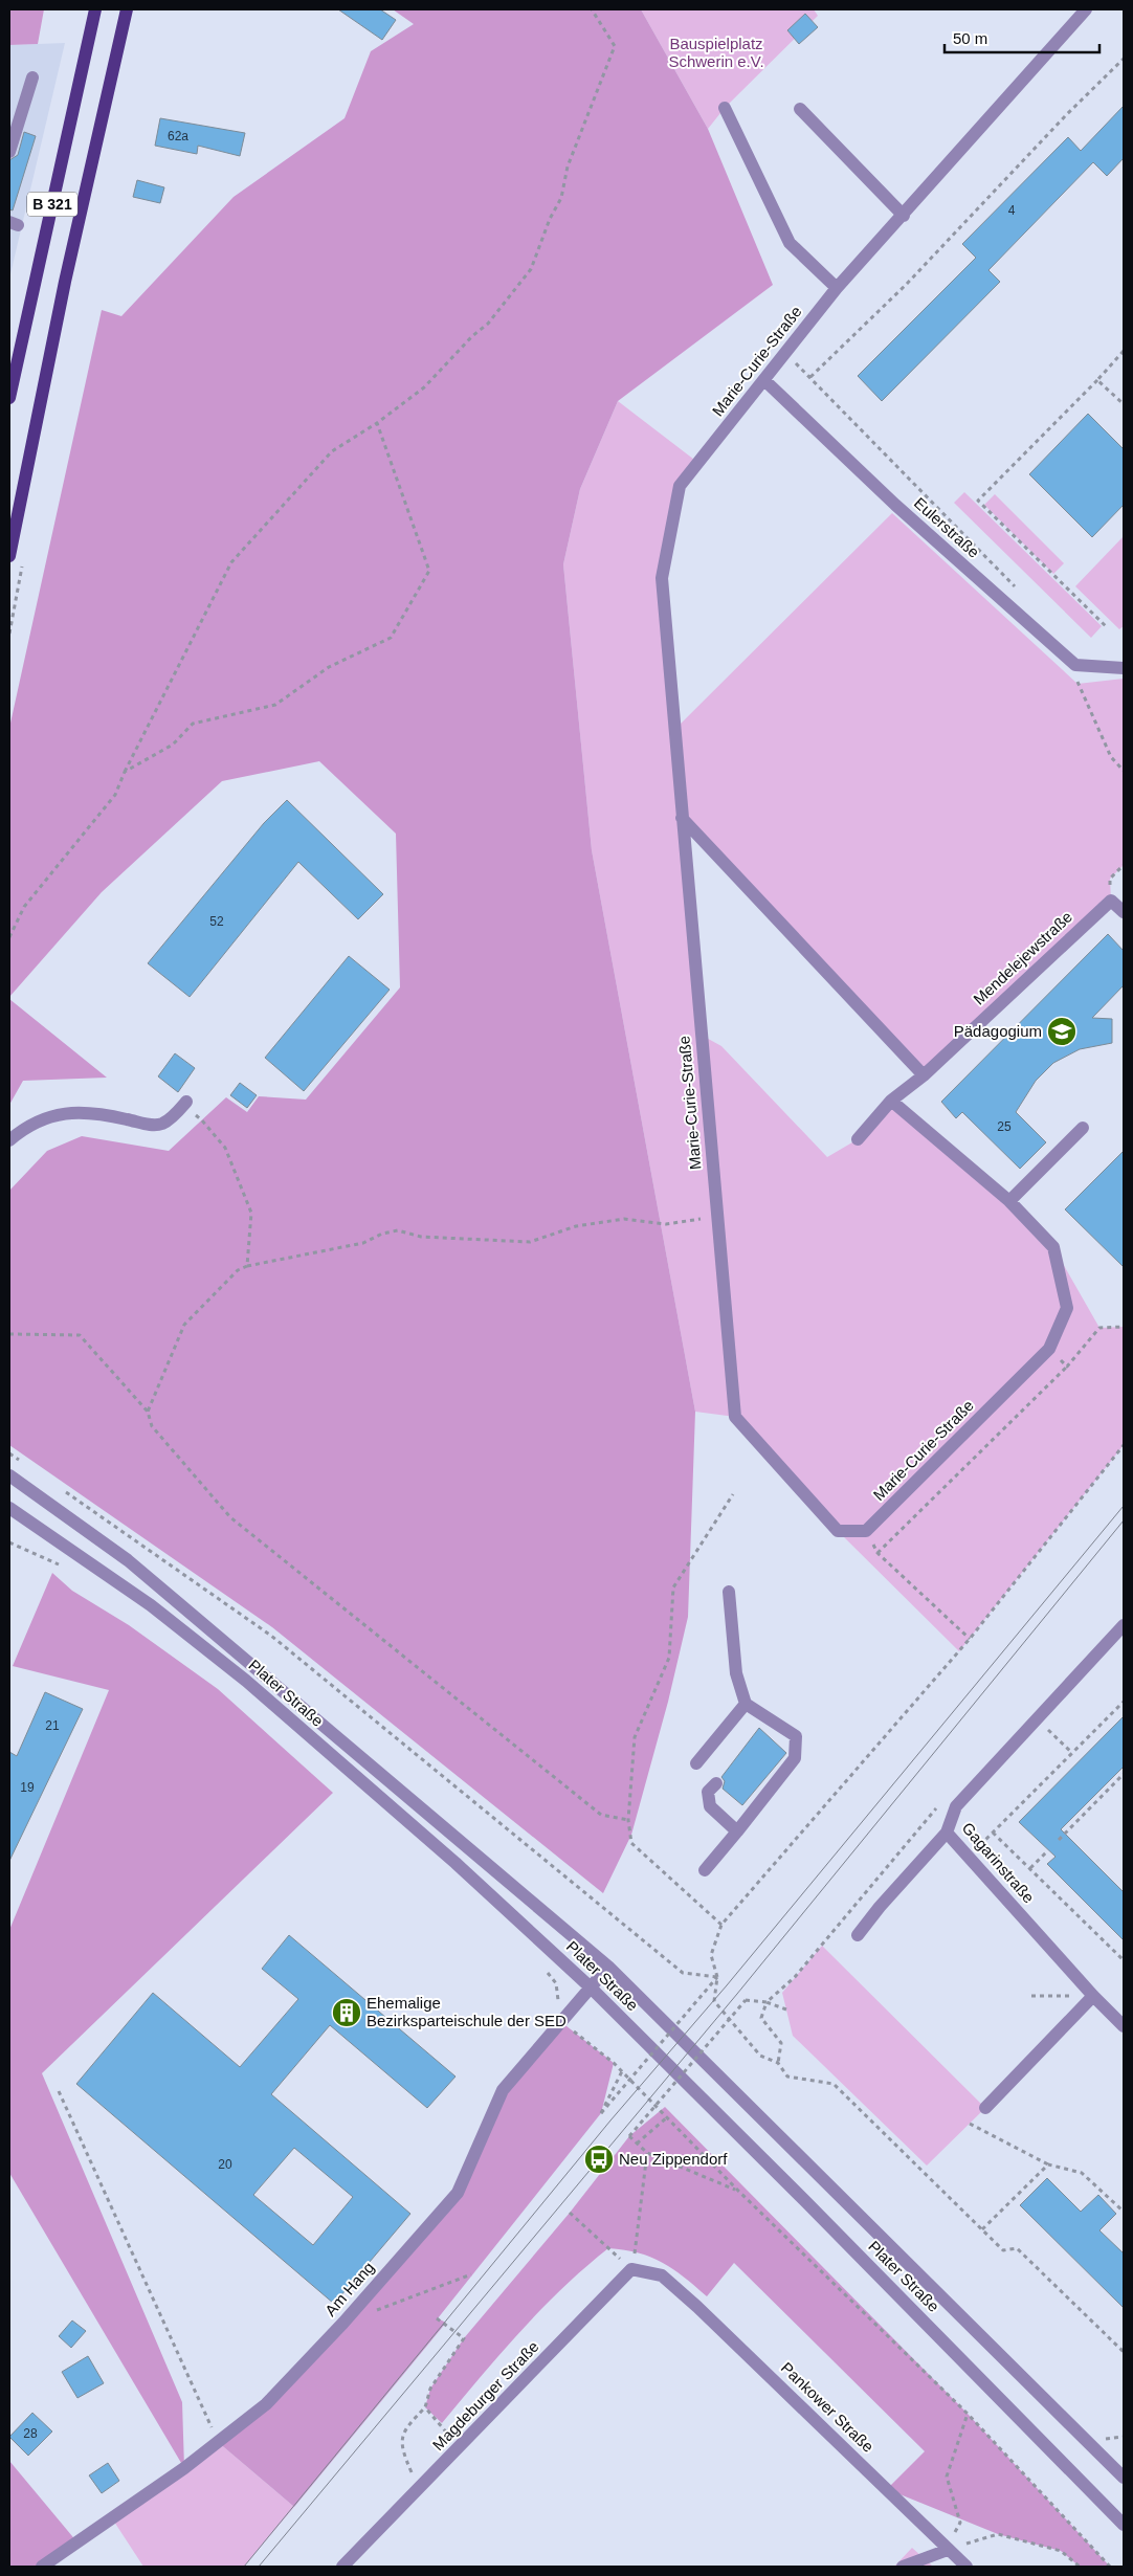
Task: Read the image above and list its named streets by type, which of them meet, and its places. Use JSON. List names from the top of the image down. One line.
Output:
{"streets":{"main road":["B 321"],"street":["Marie-Curie-Straße","Eulerstraße","Mendelejewstraße","Plater Straße","Gagarinstraße","Am Hang","Magdeburger Straße","Pankower Straße"]},"crossings":[["Marie-Curie-Straße","Eulerstraße"],["Plater Straße","Am Hang"],["Magdeburger Straße","Pankower Straße"]],"parks":["Bauspielplatz Schwerin e.V."],"places":{"school or university":["Pädagogium"],"building":["Ehemalige Bezirksparteischule der SED"],"bus stop":["Neu Zippendorf"]},"house_numbers":["62a","4","52","25","21","19","20","28"],"scale_bar":"50 m"}
